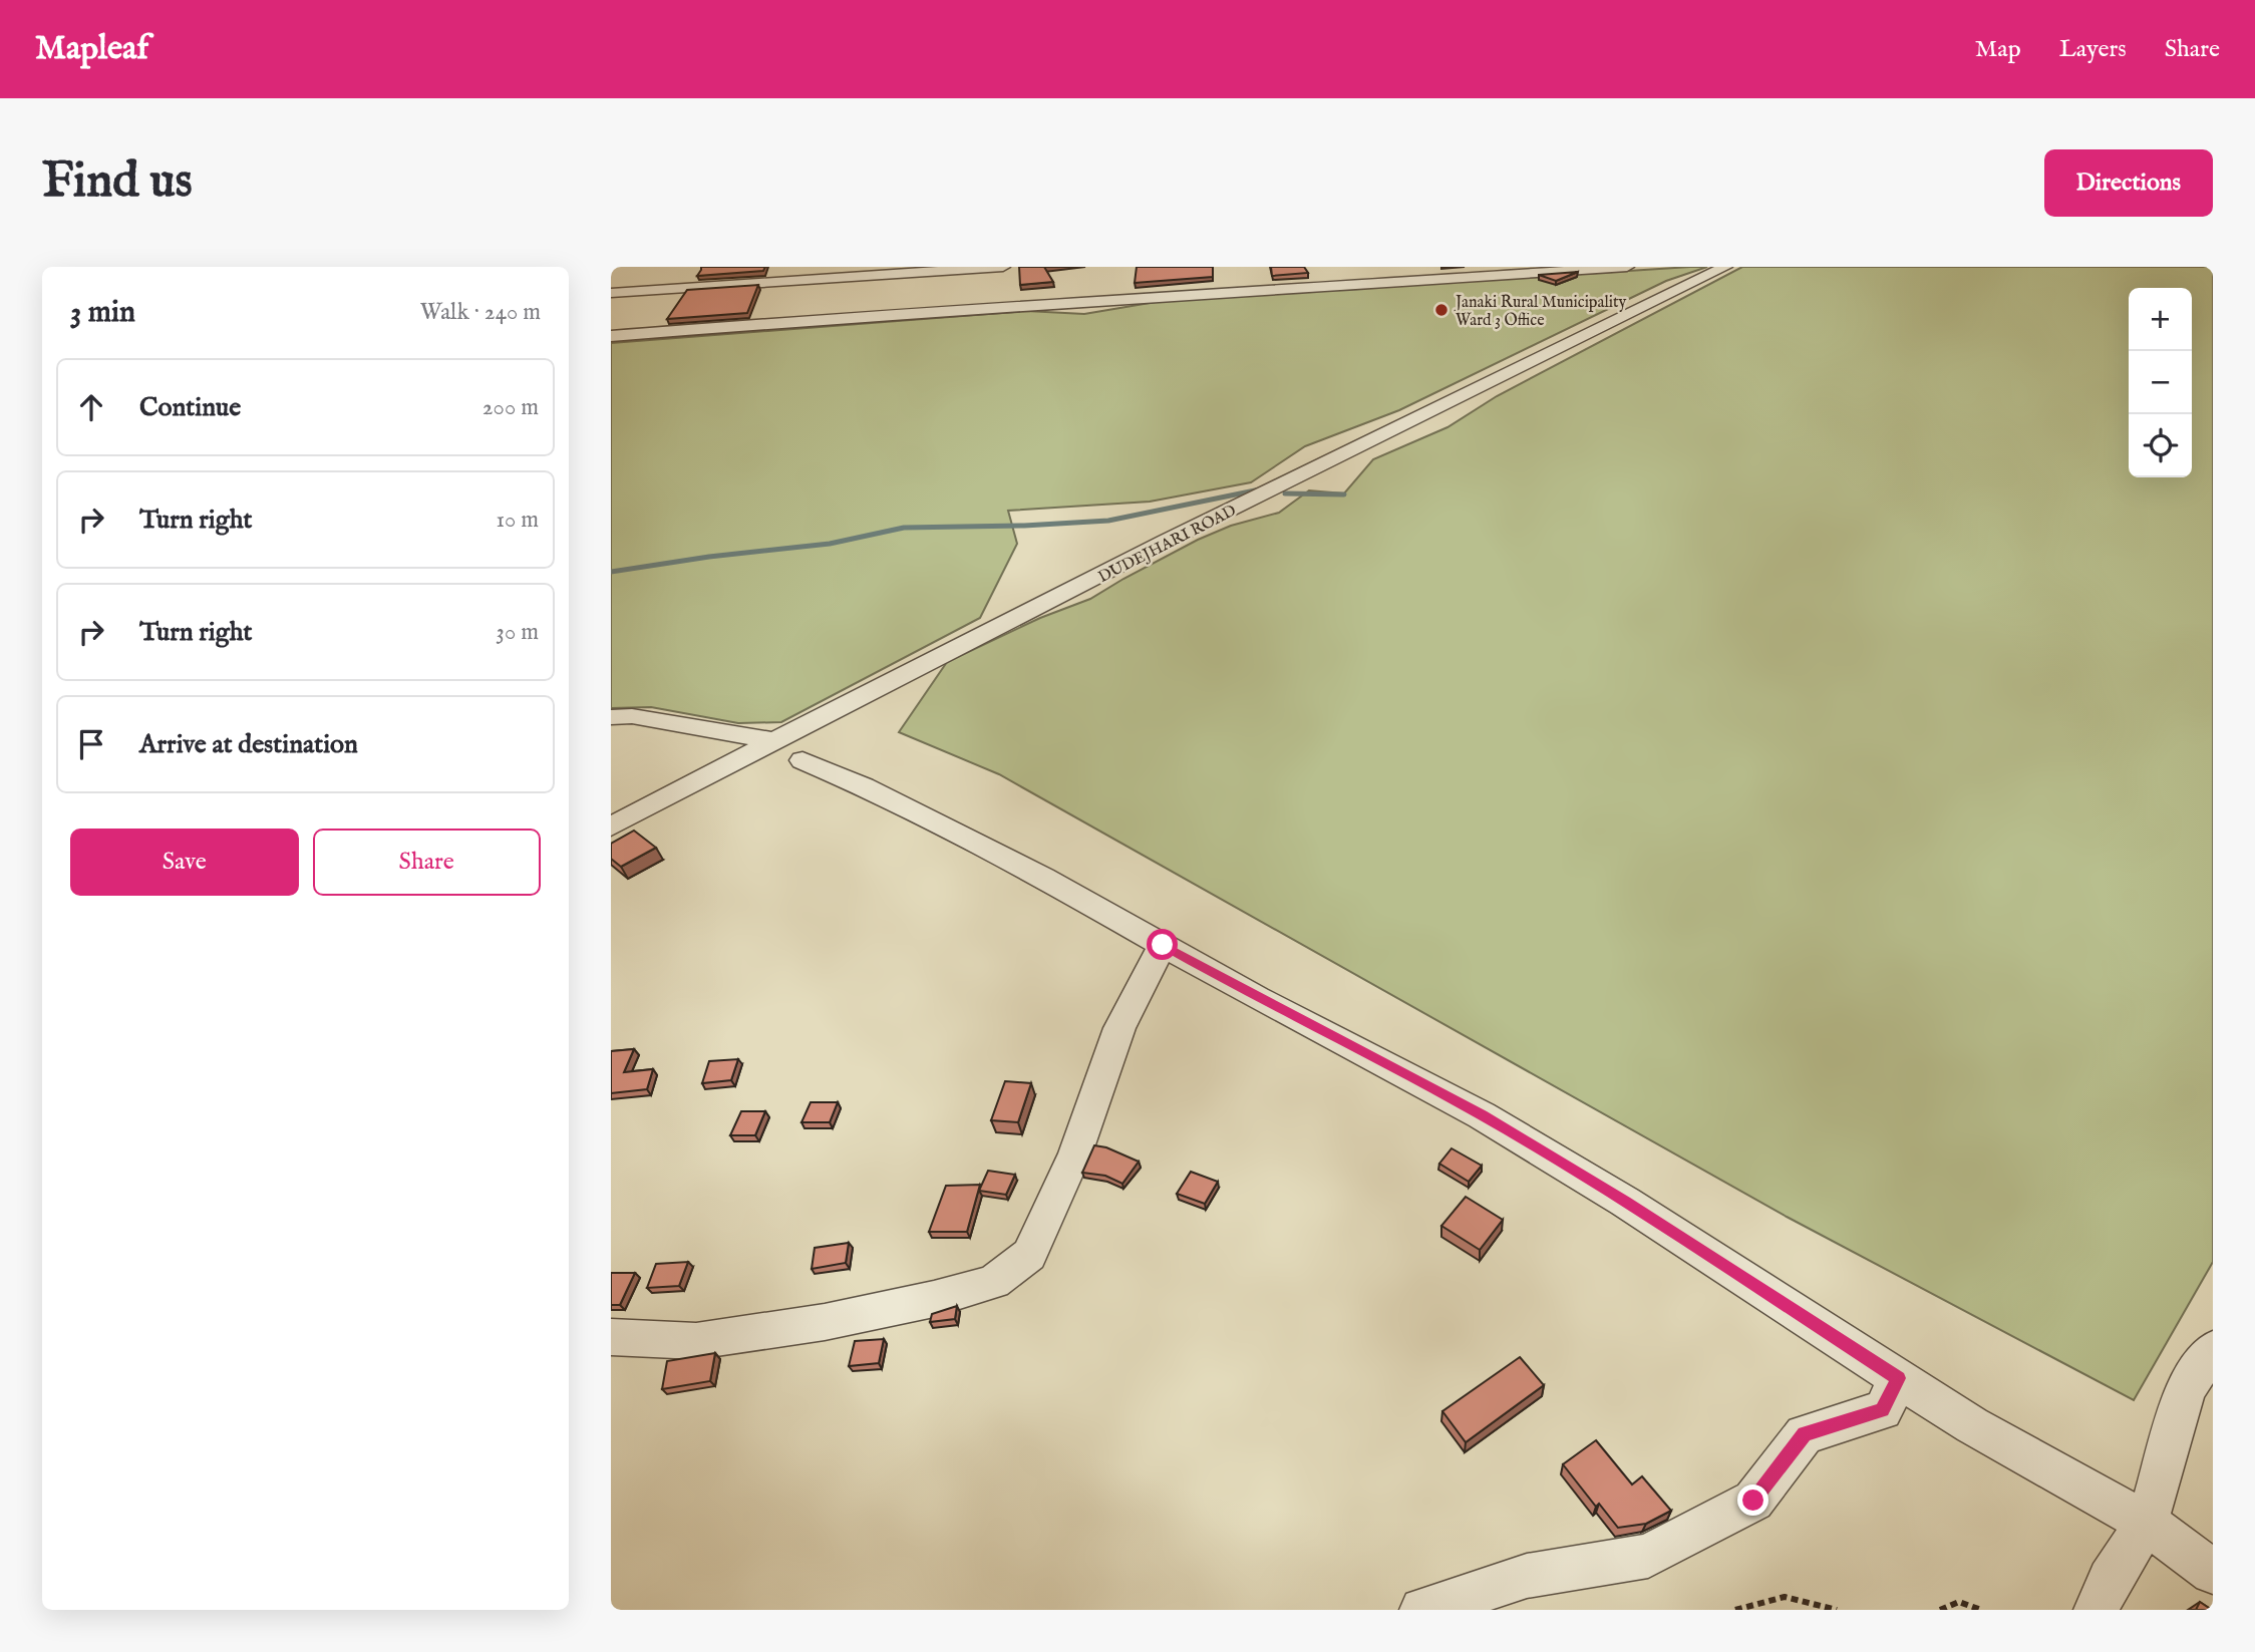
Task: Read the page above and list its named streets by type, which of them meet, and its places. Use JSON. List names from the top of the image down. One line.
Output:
{"streets":{"street":["DUDEJHARI ROAD"]},"places":["Janaki Rural Municipality Ward 3 Office"],"page":{"header":"Mapleaf","nav":["Map","Layers","Share"],"buttons":["Directions",["Save","Share"]],"title":"Find us","heading":["3 min","Walk · 240 m"],"map_buttons":["+","−"],"list":[["Continue","200 m"],["Turn right","10 m"],["Turn right","30 m"],"Arrive at destination"]}}
